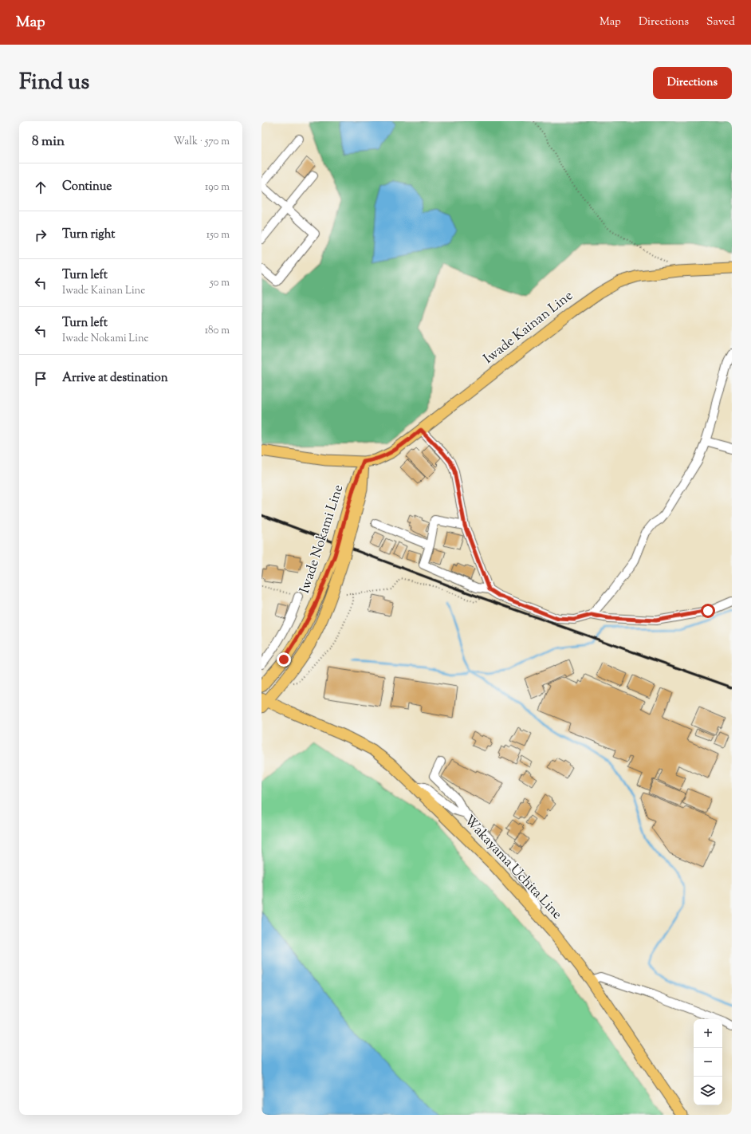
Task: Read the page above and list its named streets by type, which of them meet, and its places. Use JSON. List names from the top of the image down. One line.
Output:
{"streets":{"main road":["Iwade Kainan Line","Iwade Nokami Line","Wakayama Uchita Line"]},"crossings":[["Iwade Kainan Line","Iwade Nokami Line"],["Iwade Nokami Line","Wakayama Uchita Line"]],"page":{"header":"Map","nav":["Map","Directions","Saved"],"title":"Find us","buttons":"Directions","heading":["8 min","Walk · 570 m"],"list":[["Continue","190 m"],["Turn right","150 m"],["Turn left","Iwade Kainan Line","50 m"],["Turn left","Iwade Nokami Line","180 m"],"Arrive at destination"],"map_buttons":["+","−"]}}
